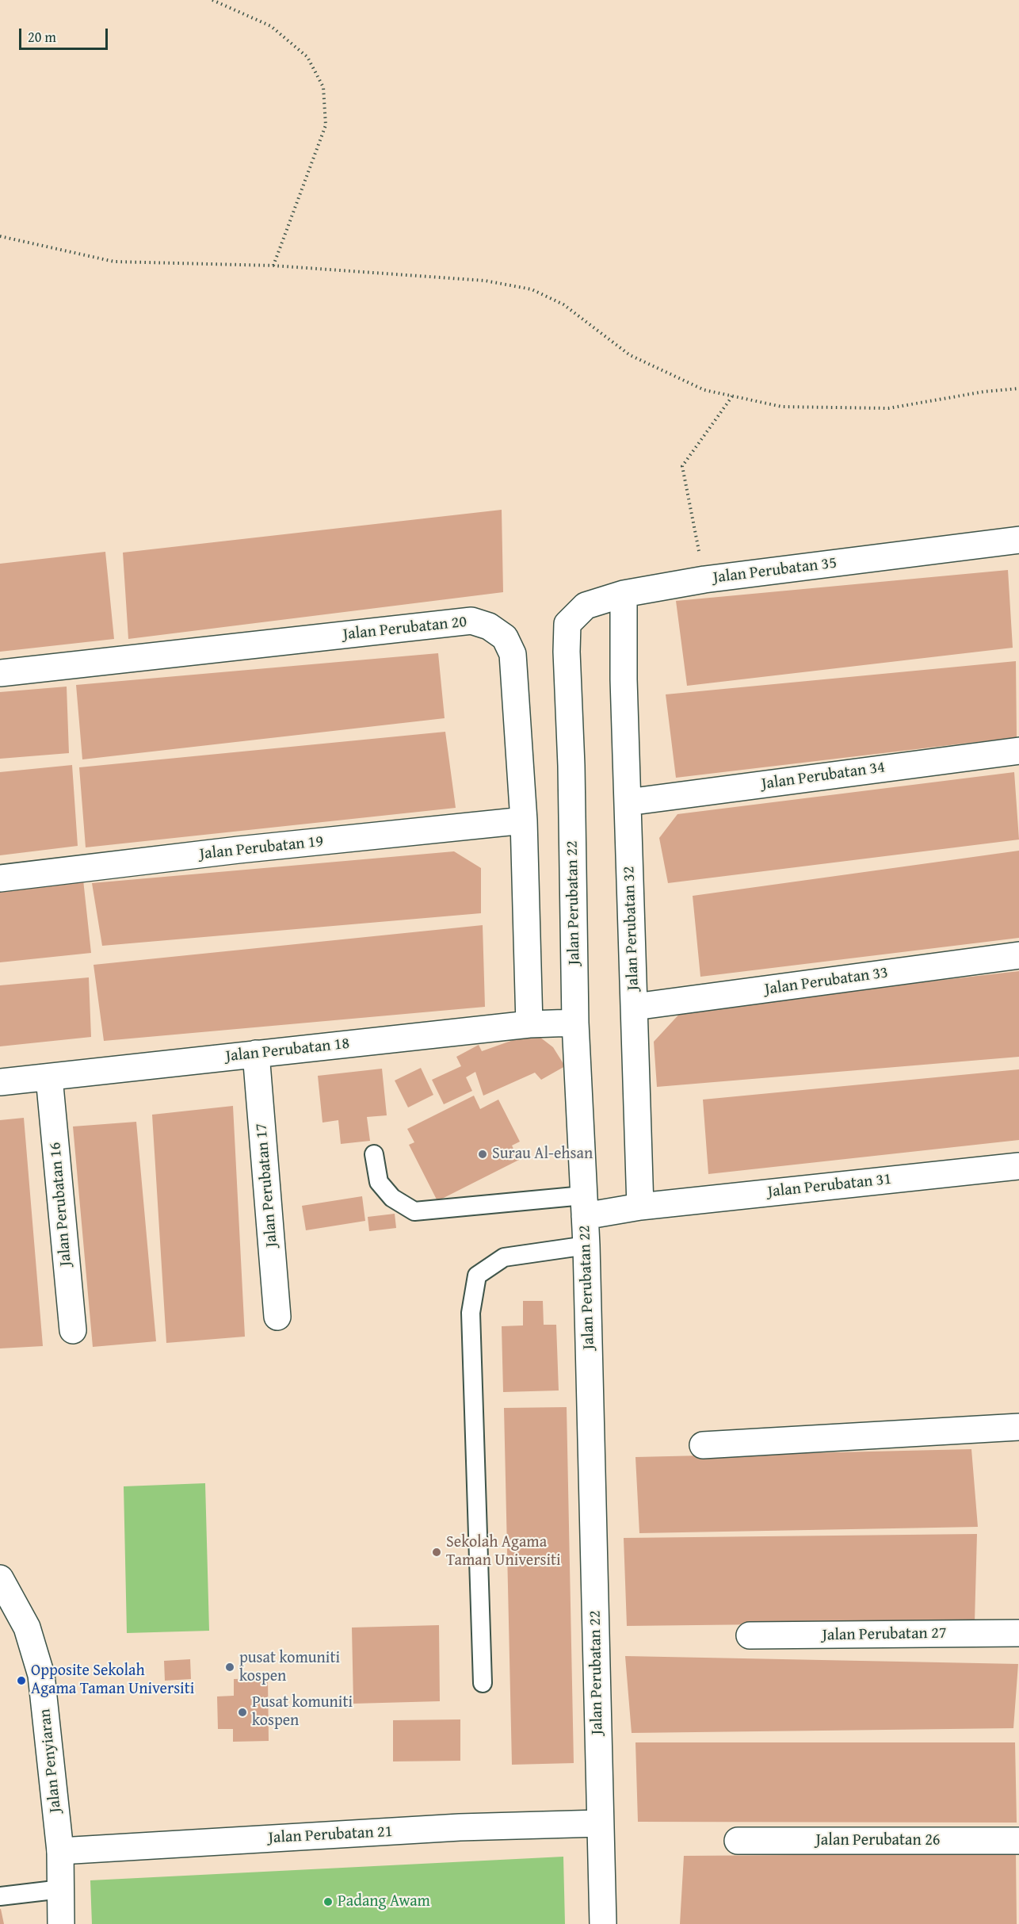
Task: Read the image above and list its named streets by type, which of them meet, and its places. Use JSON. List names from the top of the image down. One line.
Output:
{"streets":{"street":["Jalan Perubatan 35","Jalan Perubatan 20","Jalan Perubatan 34","Jalan Perubatan 19","Jalan Perubatan 22","Jalan Perubatan 32","Jalan Perubatan 33","Jalan Perubatan 18","Jalan Perubatan 17","Jalan Perubatan 31","Jalan Perubatan 16","Jalan Perubatan 27","Jalan Penyiaran","Jalan Perubatan 21","Jalan Perubatan 26"]},"crossings":[["Jalan Perubatan 35","Jalan Perubatan 22"],["Jalan Perubatan 35","Jalan Perubatan 32"],["Jalan Perubatan 20","Jalan Perubatan 19"],["Jalan Perubatan 20","Jalan Perubatan 18"],["Jalan Perubatan 34","Jalan Perubatan 32"],["Jalan Perubatan 22","Jalan Perubatan 18"],["Jalan Perubatan 22","Jalan Perubatan 21"],["Jalan Perubatan 32","Jalan Perubatan 33"],["Jalan Perubatan 32","Jalan Perubatan 31"],["Jalan Perubatan 18","Jalan Perubatan 17"],["Jalan Perubatan 18","Jalan Perubatan 16"],["Jalan Penyiaran","Jalan Perubatan 21"]],"places":["Surau Al-ehsan","Sekolah Agama Taman Universiti","pusat komuniti kospen","Opposite Sekolah Agama Taman Universiti","Pusat komuniti kospen","Padang Awam"],"scale_bar":"20 m"}
